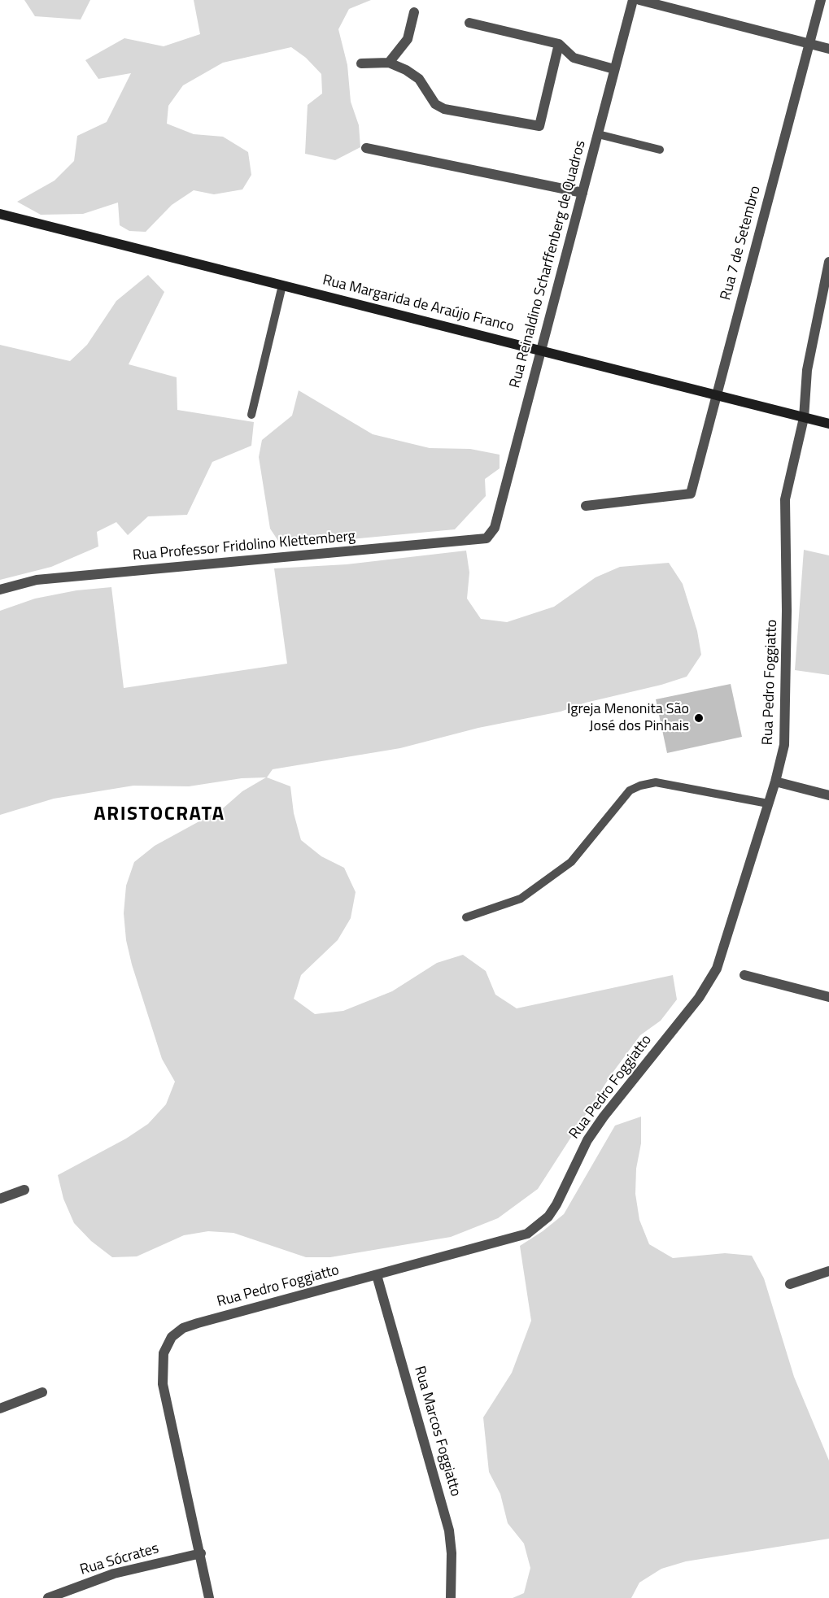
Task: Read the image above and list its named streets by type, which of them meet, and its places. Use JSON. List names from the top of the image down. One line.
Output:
{"streets":{"main road":["Rua Margarida de Araújo Franco"],"street":["Rua 7 de Setembro","Rua Reinaldino Scharffenberg de Quadros","Rua Professor Fridolino Klettemberg","Rua Pedro Foggiatto","Rua Marcos Foggiatto","Rua Sócrates"]},"crossings":[["Rua 7 de Setembro","Rua Margarida de Araújo Franco"],["Rua Reinaldino Scharffenberg de Quadros","Rua Margarida de Araújo Franco"],["Rua Reinaldino Scharffenberg de Quadros","Rua Professor Fridolino Klettemberg"],["Rua Margarida de Araújo Franco","Rua Pedro Foggiatto"],["Rua Pedro Foggiatto","Rua Marcos Foggiatto"],["Rua Pedro Foggiatto","Rua Sócrates"]],"districts":["ARISTOCRATA"],"places":["Igreja Menonita São José dos Pinhais"]}
